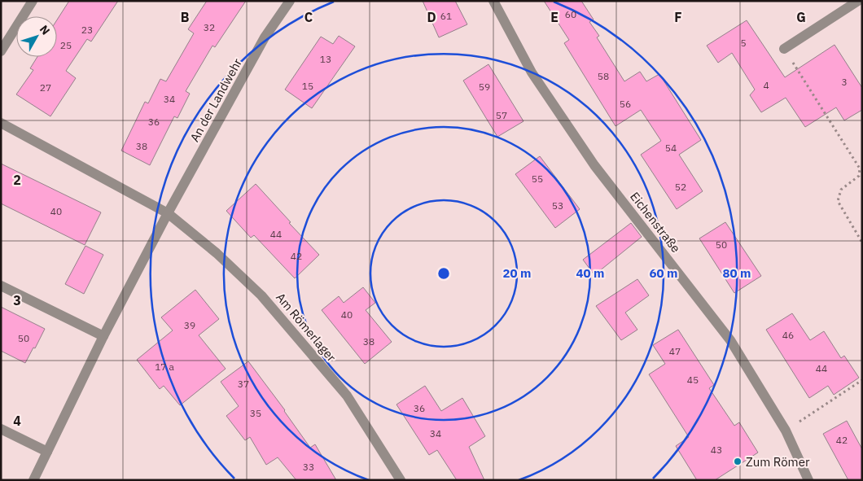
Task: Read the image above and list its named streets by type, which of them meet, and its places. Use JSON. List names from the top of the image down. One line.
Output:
{"streets":{"street":["An der Landwehr","Eichenstraße","Am Römerlager"]},"crossings":[["An der Landwehr","Am Römerlager"]],"places":["Zum Römer"],"house_numbers":["60","61","32","23","5","25","13","58","3","4","15","59","27","34","56","57","36","38","54","55","52","53","40","44","50","42","40","39","46","50","38","47","17 a","44","45","37","36","35","34","42","43","33"],"north":"top right","grid":{"columns":["B","C","D","E","F","G"],"rows":["2","3","4"]},"rings":["20 m","40 m","60 m","80 m"]}
